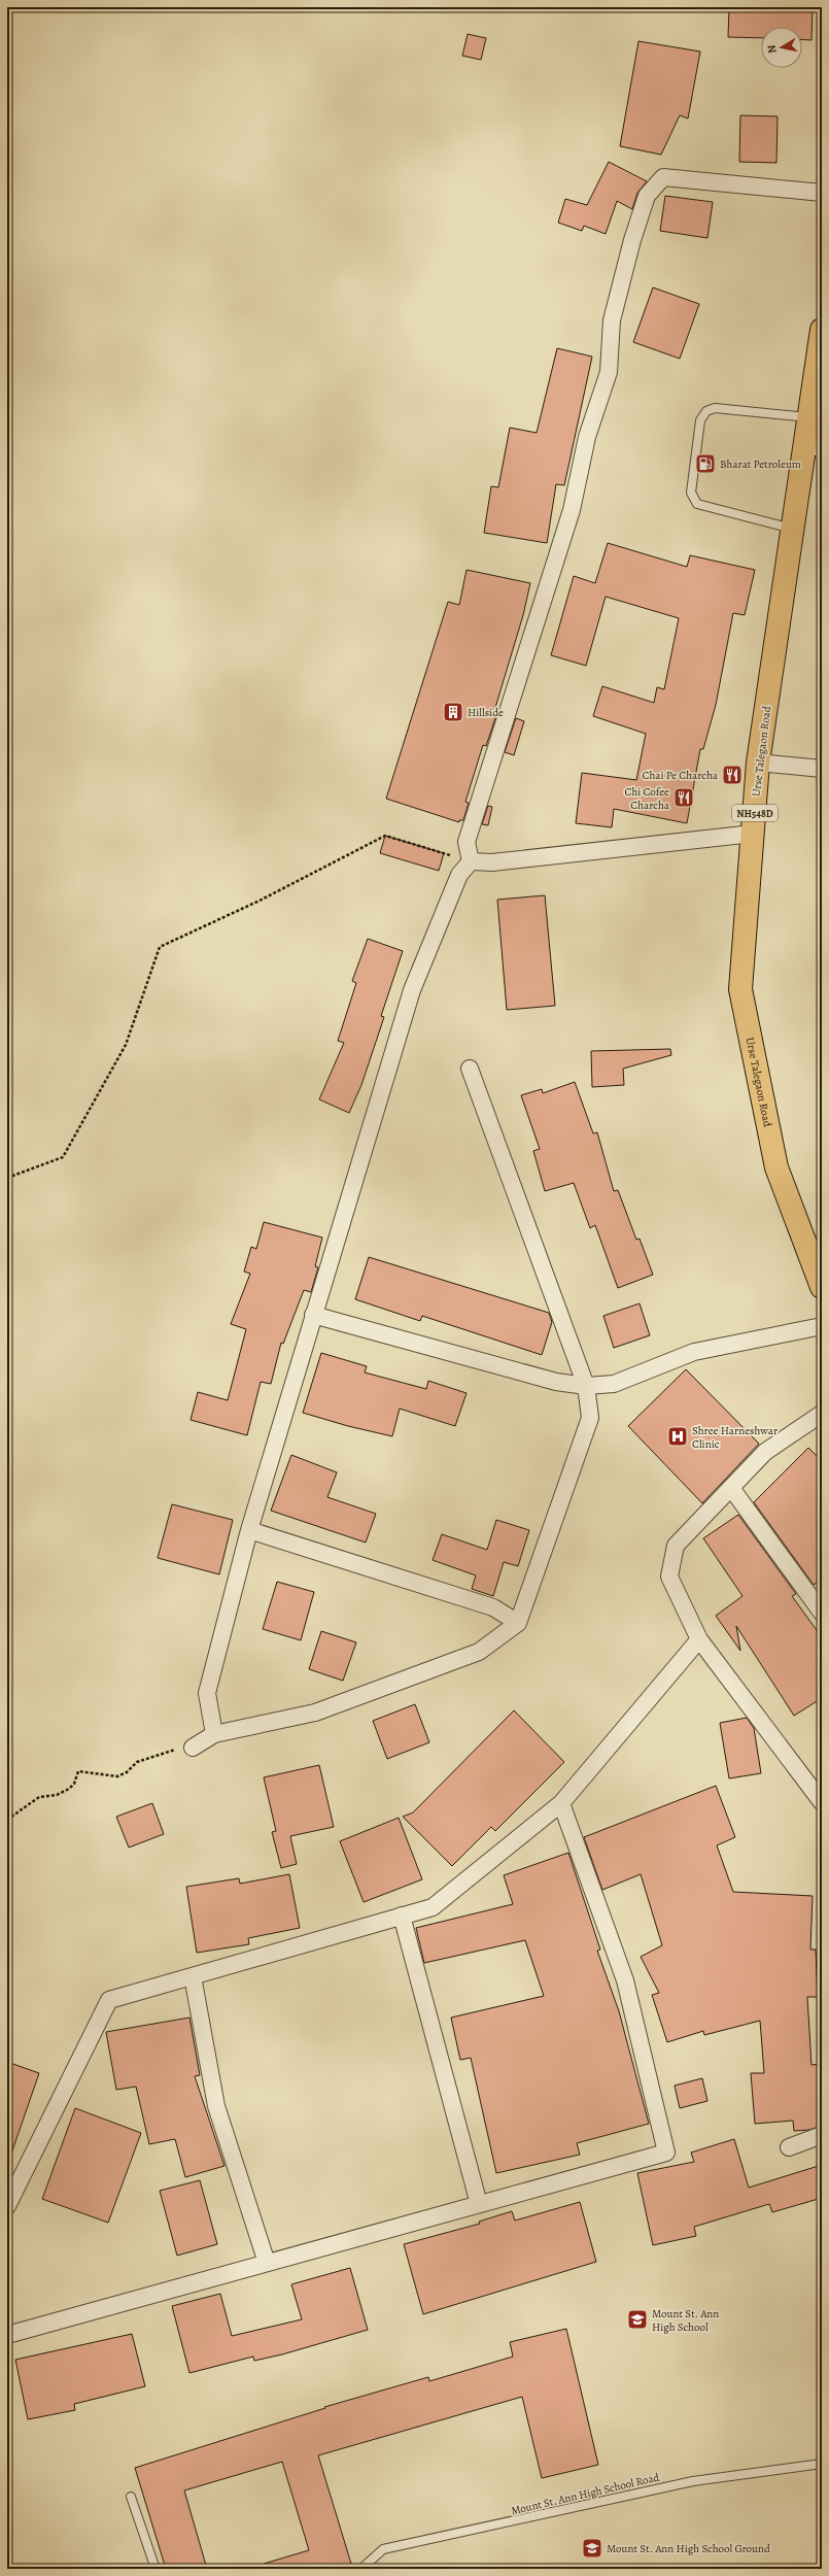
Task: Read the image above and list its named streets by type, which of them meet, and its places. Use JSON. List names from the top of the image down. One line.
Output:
{"streets":{"highway":["Urse Talegaon Road","NH548D"],"lane":["Mount St. Ann High School Road"]},"places":{"fuel station":["Bharat Petroleum"],"building":["Hillside"],"restaurant":["Chai Pe Charcha","Chi Cofee Charcha"],"hospital":["Shree Harneshwar Clinic"],"school or university":["Mount St. Ann High School","Mount St. Ann High School Ground"]},"north":"left"}
